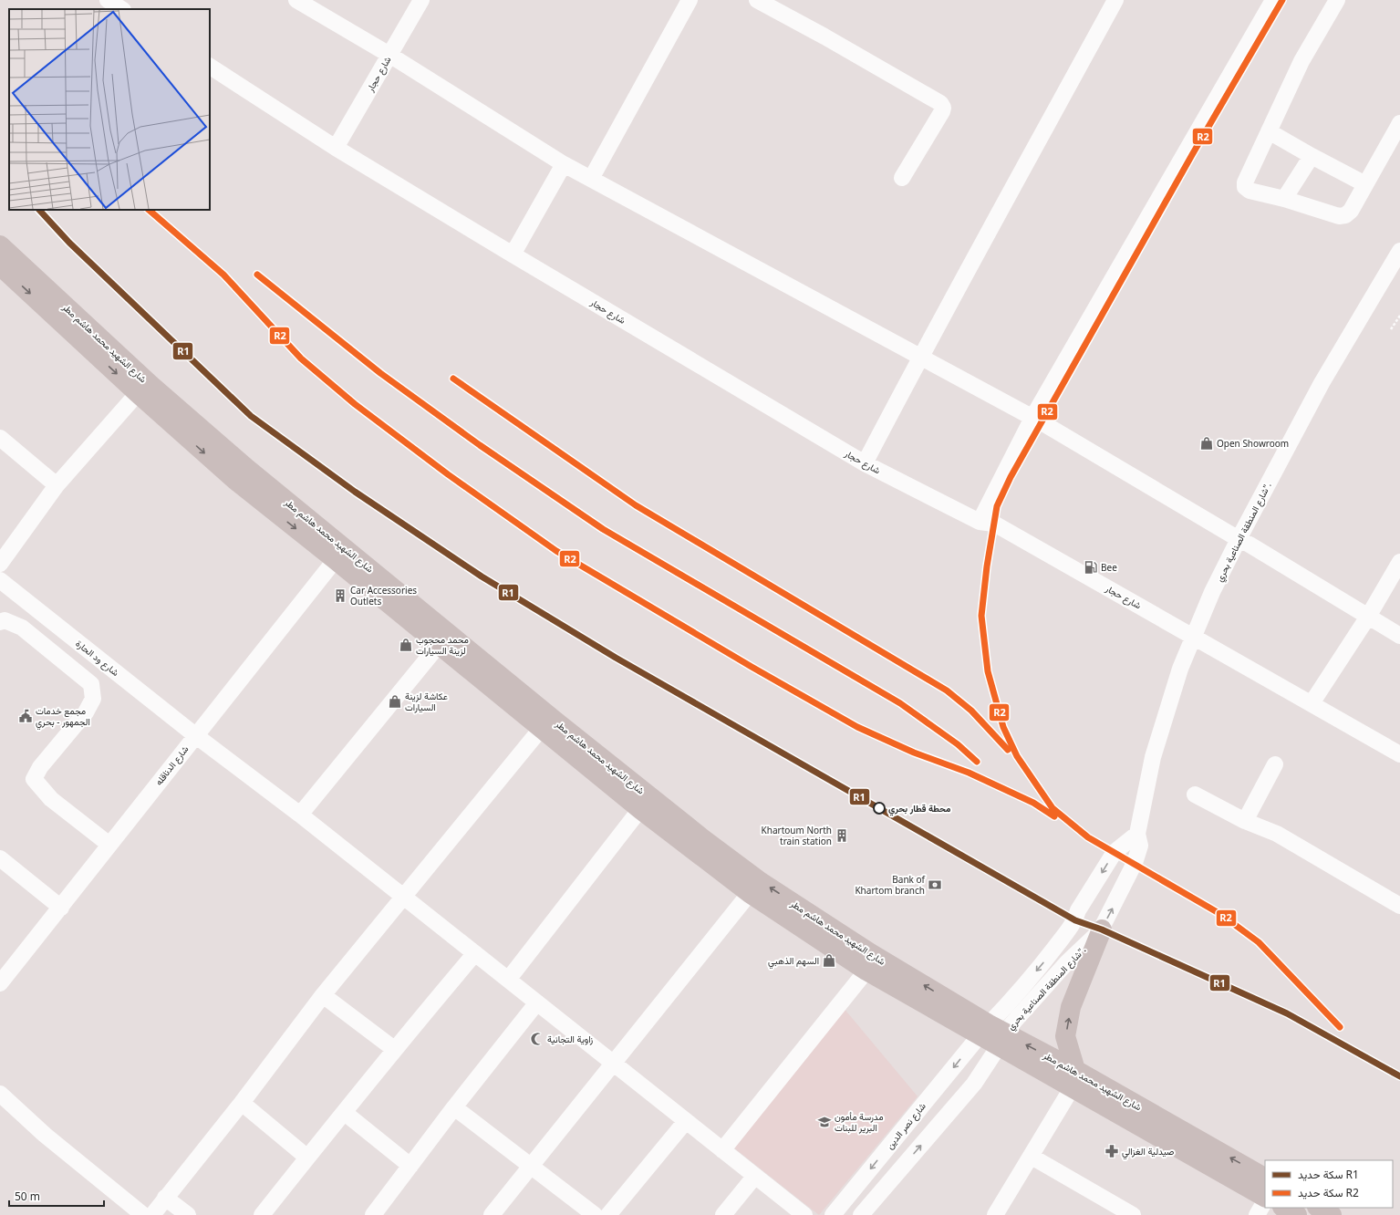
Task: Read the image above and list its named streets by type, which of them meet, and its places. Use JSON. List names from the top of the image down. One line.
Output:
{"streets":{"main road":["شارع الشهيد محمد هاشم مطر"],"street":["شارع حجار","شارع المنطقة الصناعية بحري\".","شارع ود الحارة","شارع الدناقله","شارع نصر الدين"]},"crossings":[["شارع حجار","شارع المنطقة الصناعية بحري\"."],["شارع الشهيد محمد هاشم مطر","شارع المنطقة الصناعية بحري\"."],["شارع الشهيد محمد هاشم مطر","شارع الدناقله"],["شارع الشهيد محمد هاشم مطر","شارع نصر الدين"],["شارع المنطقة الصناعية بحري\".","شارع نصر الدين"],["شارع ود الحارة","شارع الدناقله"]],"places":{"shop":["Open Showroom","محمد محجوب لزينة السيارات","عكاشة لزينة السيارات","السهم الذهبي"],"fuel station":["Bee"],"building":["Car Accessories Outlets","Khartoum North train station"],"public building":["مجمع خدمات الجمهور - بحري"],"other":["محطة قطار بحري"],"bank":["Bank of Khartom branch"],"mosque":["زاوية التجانية"],"school or university":["مدرسة مأمون البرير للبنات"],"pharmacy":["صيدلية الغزالي"]},"lines":["rail line R2","rail line R1"],"legend":["سكة حديد R1","سكة حديد R2"],"scale_bar":"50 m"}
